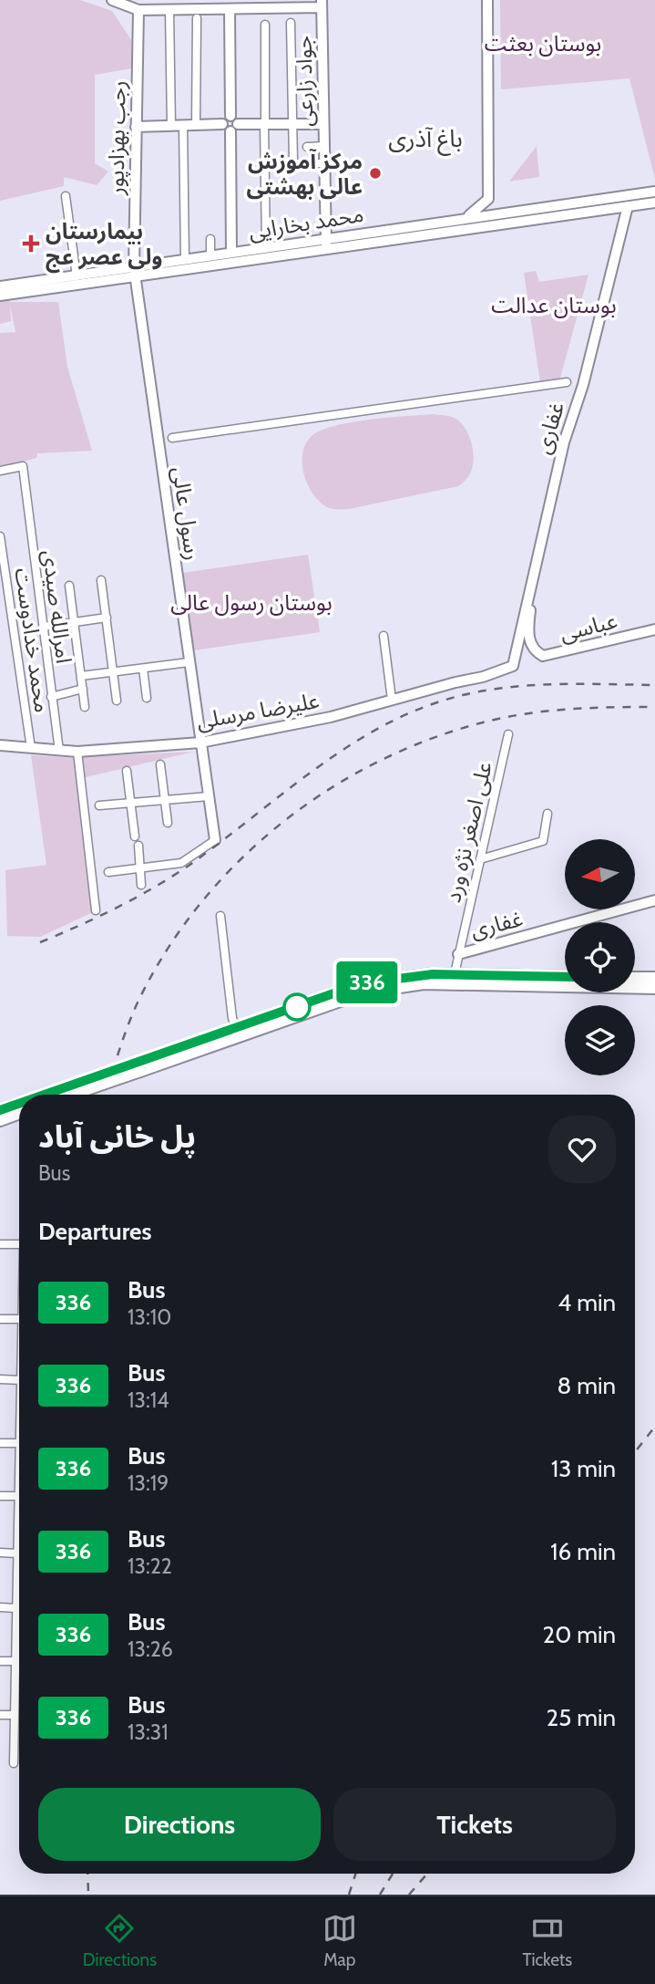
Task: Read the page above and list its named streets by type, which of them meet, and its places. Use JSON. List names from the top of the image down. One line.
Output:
{"streets":{"street":["جواد زارعی","رجب بهزادپور","محمد بخارایی","غفاری","رسول عالی","امرالله صیدی","عباسی","محمد خدادوست","علیرضا مرسلی","علی اصغر نژه ورد"]},"crossings":[["جواد زارعی","محمد بخارایی"],["رجب بهزادپور","محمد بخارایی"],["رجب بهزادپور","رسول عالی"],["محمد بخارایی","غفاری"],["محمد بخارایی","رسول عالی"],["غفاری","عباسی"],["غفاری","علیرضا مرسلی"],["غفاری","علی اصغر نژه ورد"],["رسول عالی","علیرضا مرسلی"],["امرالله صیدی","علیرضا مرسلی"],["محمد خدادوست","علیرضا مرسلی"]],"districts":["باغ آذری"],"parks":["بوستان بعثت","بوستان عدالت","بوستان رسول عالی"],"places":{"other":["مرکز آموزش عالی بهشتی"],"health":["بیمارستان ولی عصر عج"]},"lines":["bus line 336"],"north":"left","page":{"on_map":"336","heading":[["پل خانی آباد","Bus"],"Departures"],"list":[{"mark":"336","name":"Bus","note":"13:10","value":"4 min"},{"mark":"336","name":"Bus","note":"13:14","value":"8 min"},{"mark":"336","name":"Bus","note":"13:19","value":"13 min"},{"mark":"336","name":"Bus","note":"13:22","value":"16 min"},{"mark":"336","name":"Bus","note":"13:26","value":"20 min"},{"mark":"336","name":"Bus","note":"13:31","value":"25 min"}],"buttons":["Directions","Tickets"],"tabs":["Directions","Map","Tickets"]}}
